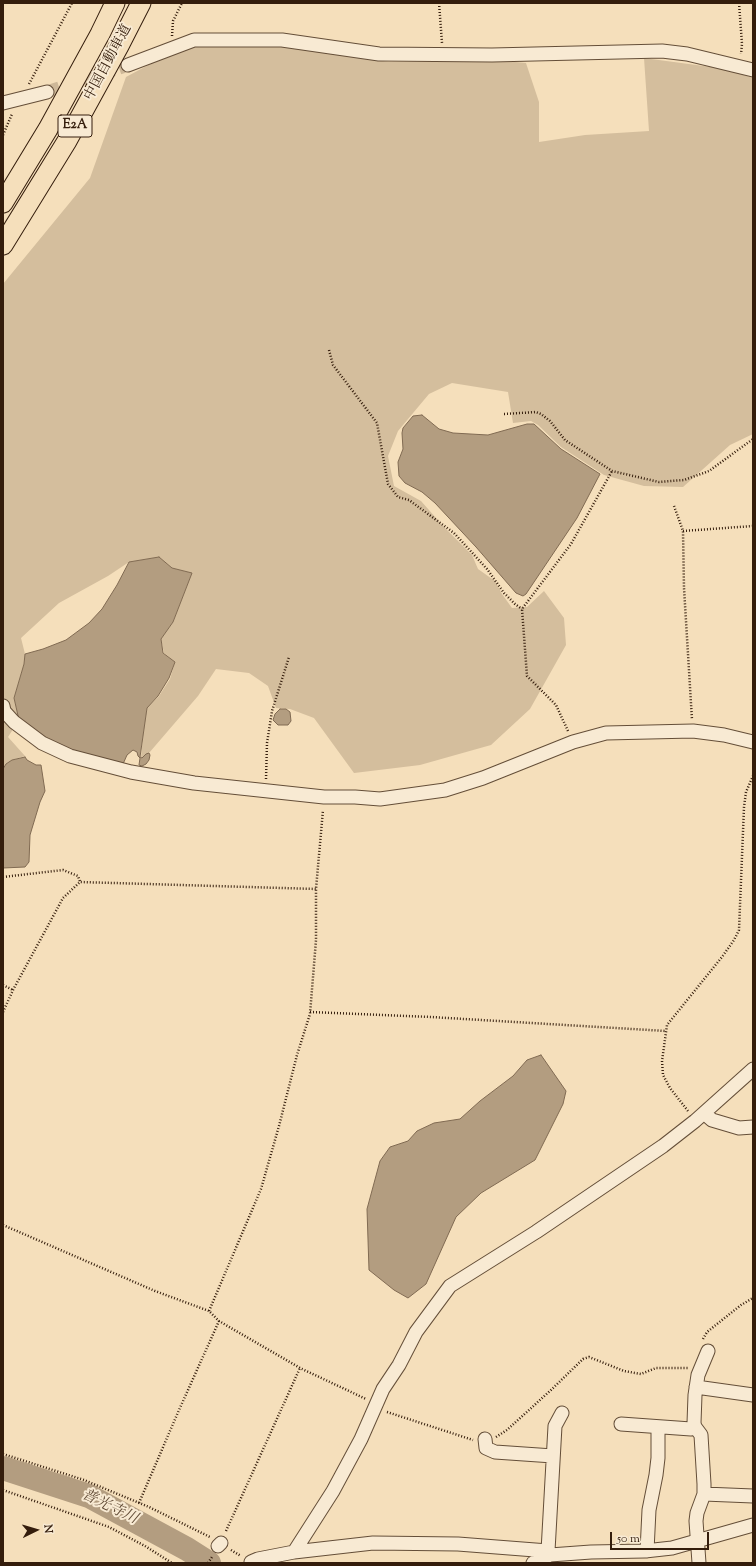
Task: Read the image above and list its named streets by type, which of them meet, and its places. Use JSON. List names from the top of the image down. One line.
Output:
{"streets":{"highway":["中国自動車道","E2A"]},"water":["普光寺川"],"scale_bar":"50 m","north":"right"}
